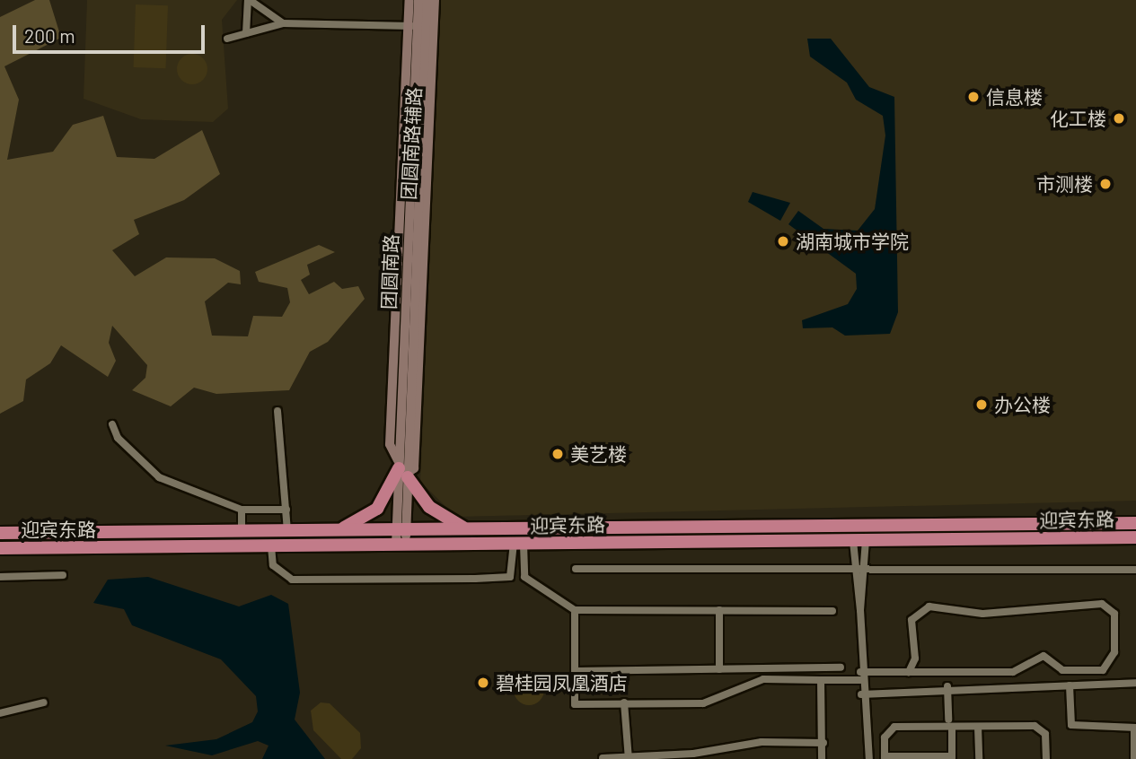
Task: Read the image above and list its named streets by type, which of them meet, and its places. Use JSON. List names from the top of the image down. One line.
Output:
{"streets":{"highway":["迎宾东路"],"main road":["团圆南路辅路","团圆南路"]},"crossings":[["团圆南路辅路","团圆南路"],["团圆南路","迎宾东路"]],"places":["信息楼","化工楼","市测楼","湖南城市学院","办公楼","美艺楼","碧桂园凤凰酒店"],"scale_bar":"200 m"}
